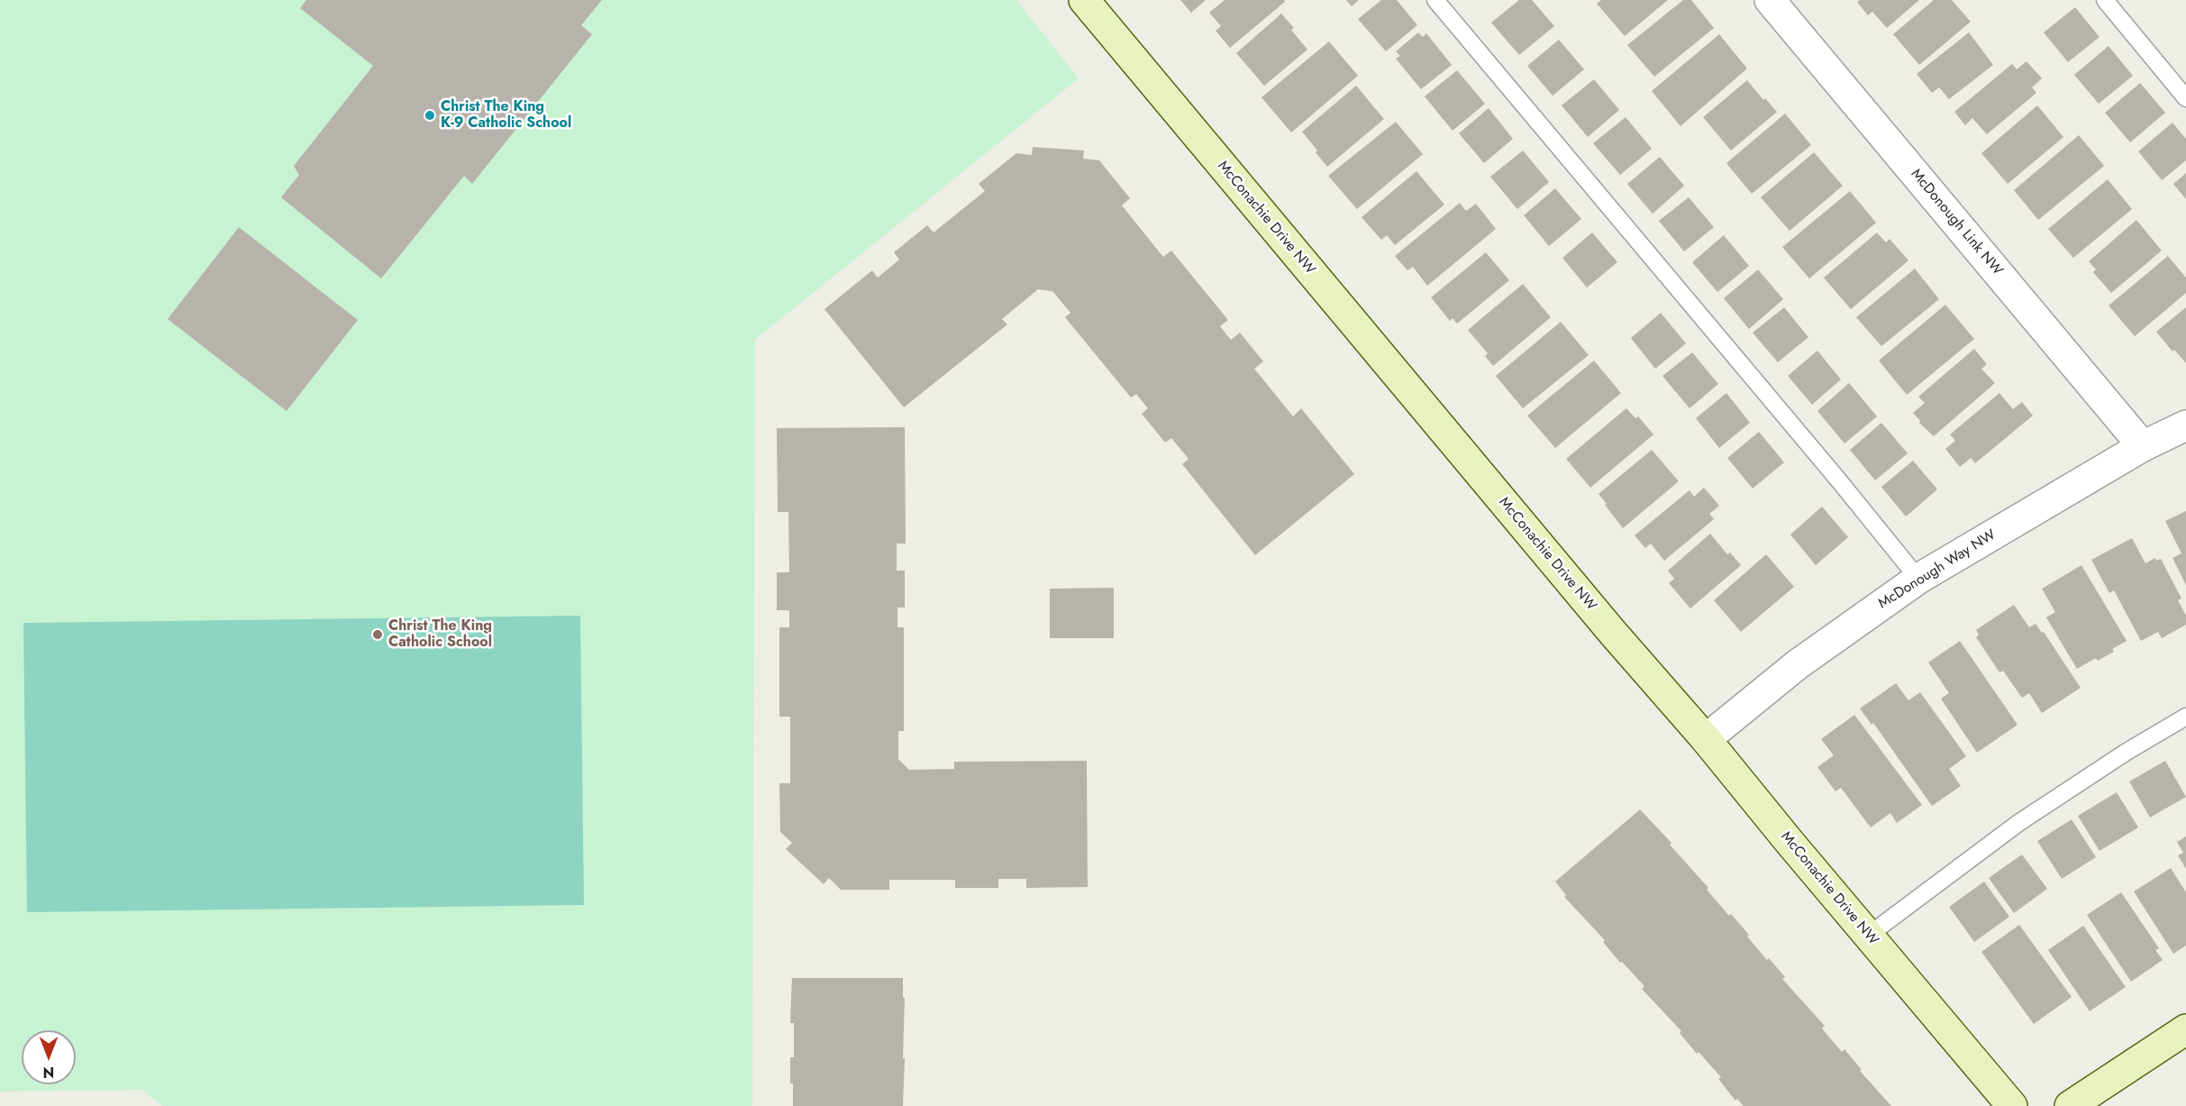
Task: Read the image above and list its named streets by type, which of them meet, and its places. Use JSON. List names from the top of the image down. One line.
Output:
{"streets":{"street":["McConachie Drive NW","McDonough Link NW","McDonough Way NW"]},"crossings":[["McConachie Drive NW","McDonough Way NW"],["McDonough Link NW","McDonough Way NW"]],"places":["Christ The King K-9 Catholic School","Christ The King Catholic School"],"north":"bottom"}
